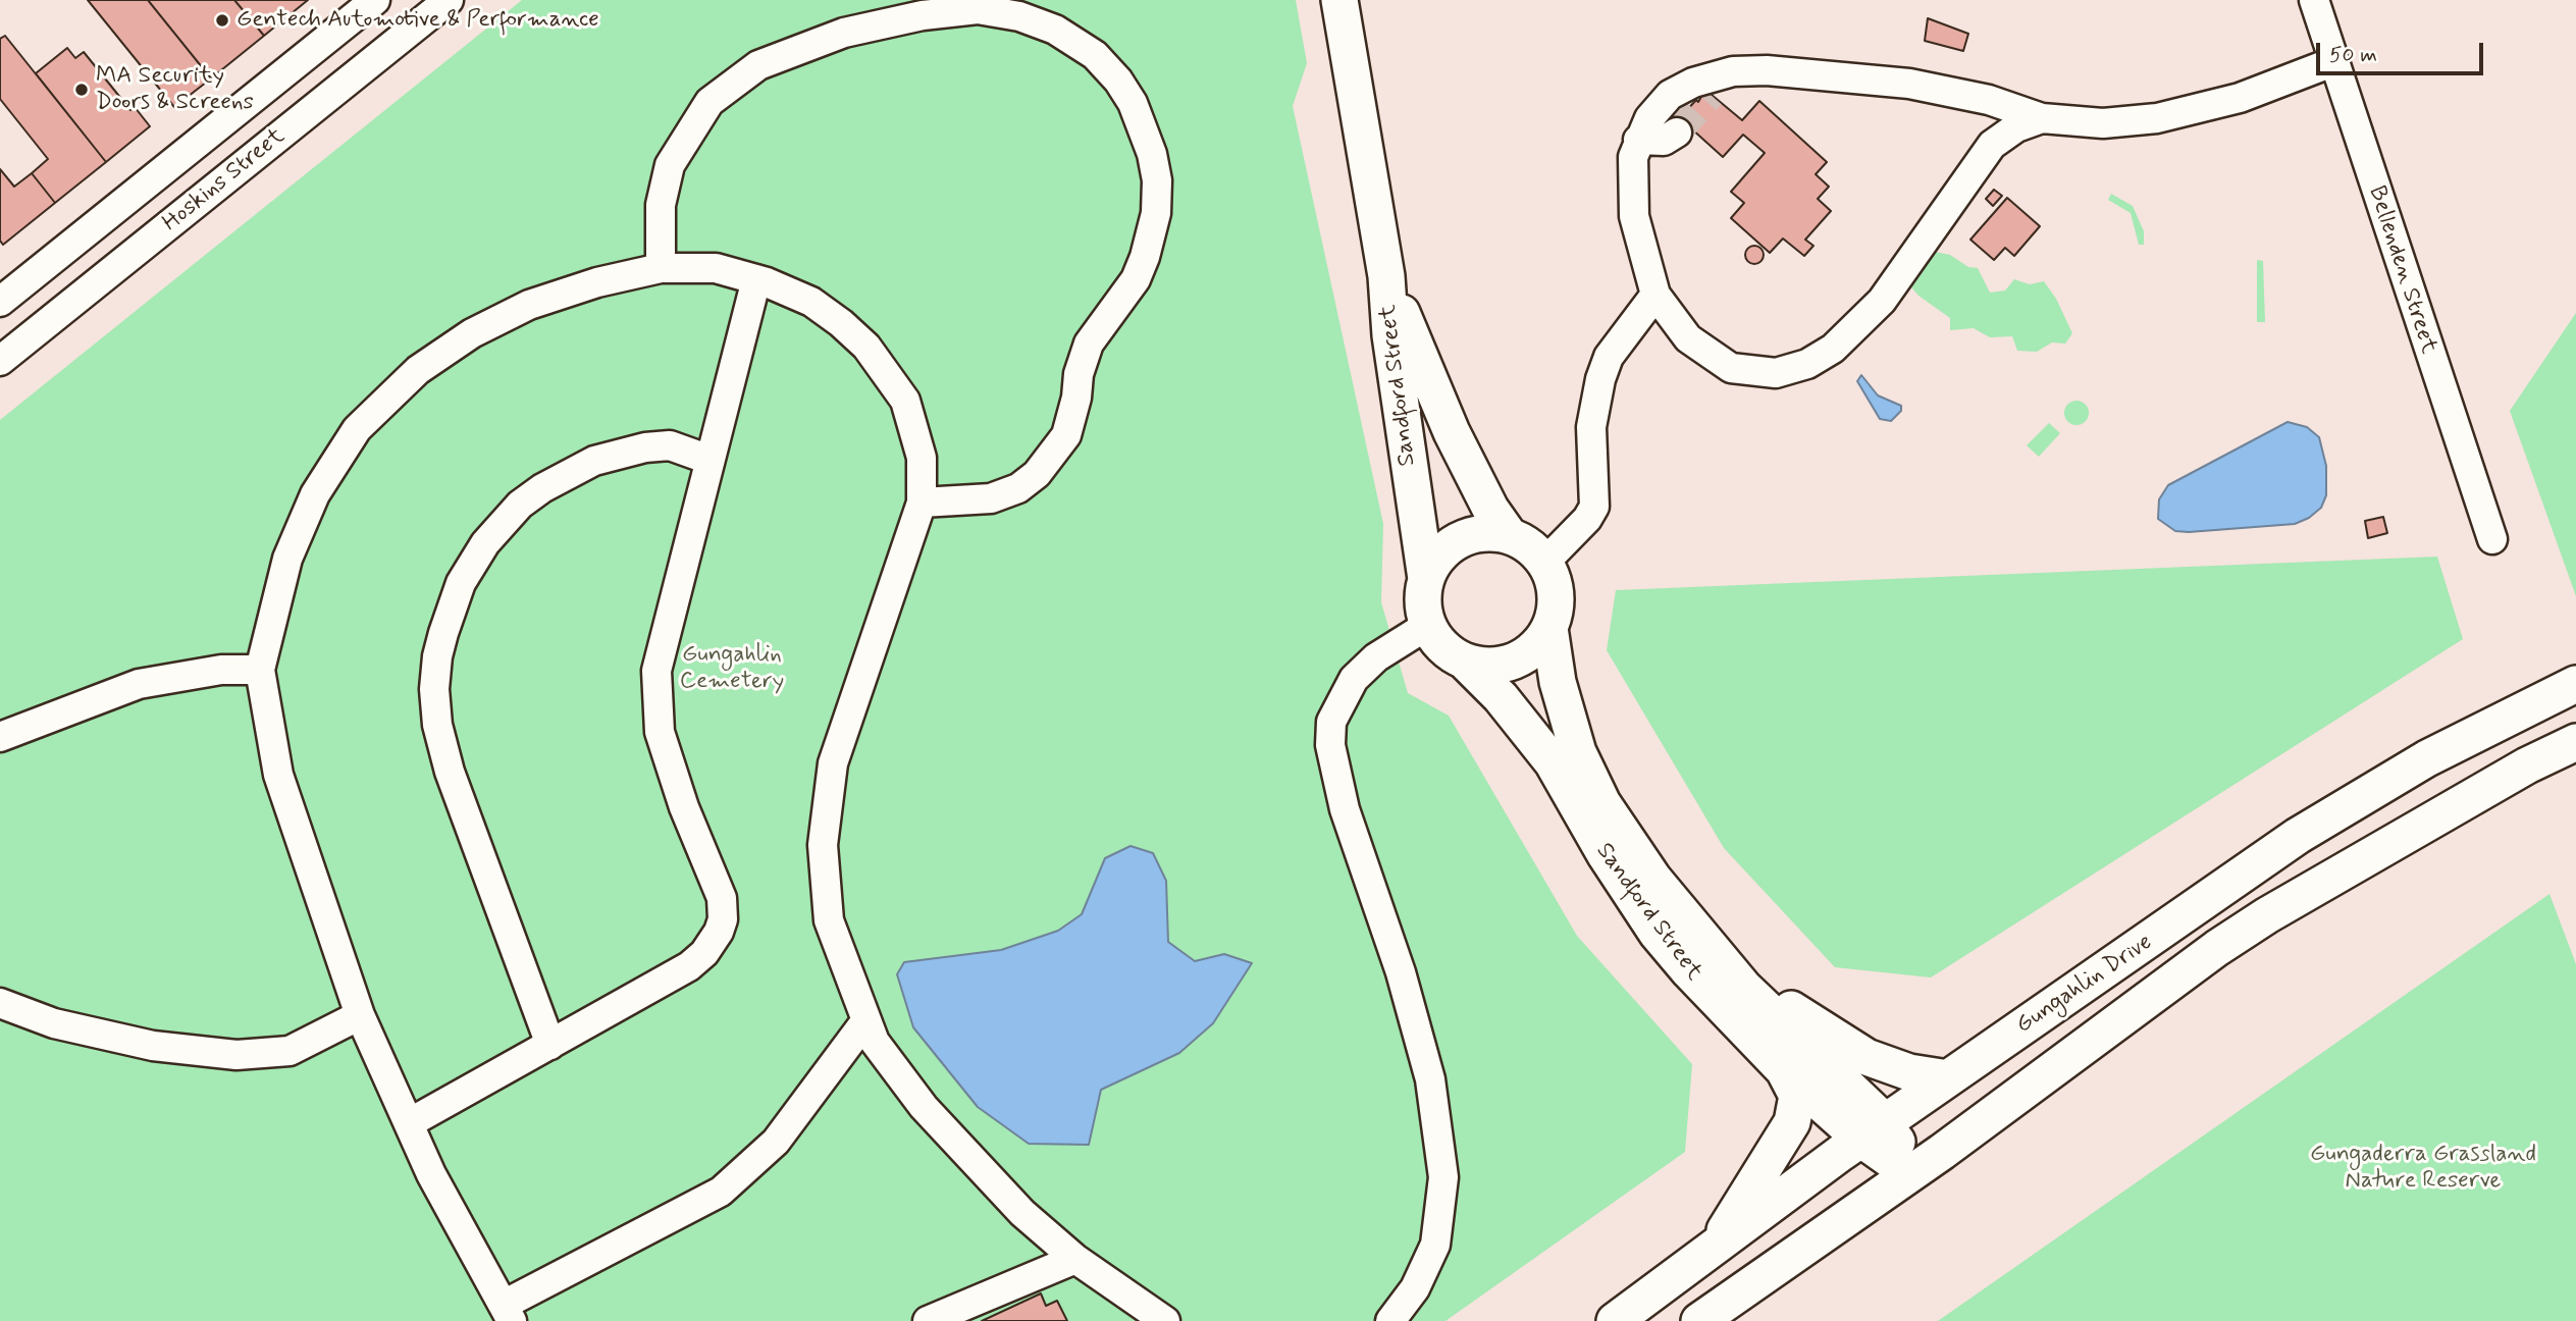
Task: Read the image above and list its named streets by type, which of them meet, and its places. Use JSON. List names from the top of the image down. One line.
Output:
{"streets":{"main road":["Sandford Street","Gungahlin Drive"],"street":["Hoskins Street","Bellenden Street"]},"crossings":[["Sandford Street","Gungahlin Drive"]],"parks":["Gungahlin Cemetery","Gungaderra Grassland Nature Reserve"],"places":["Gentech Automotive & Performance","MA Security Doors & Screens"],"scale_bar":"50 m"}
